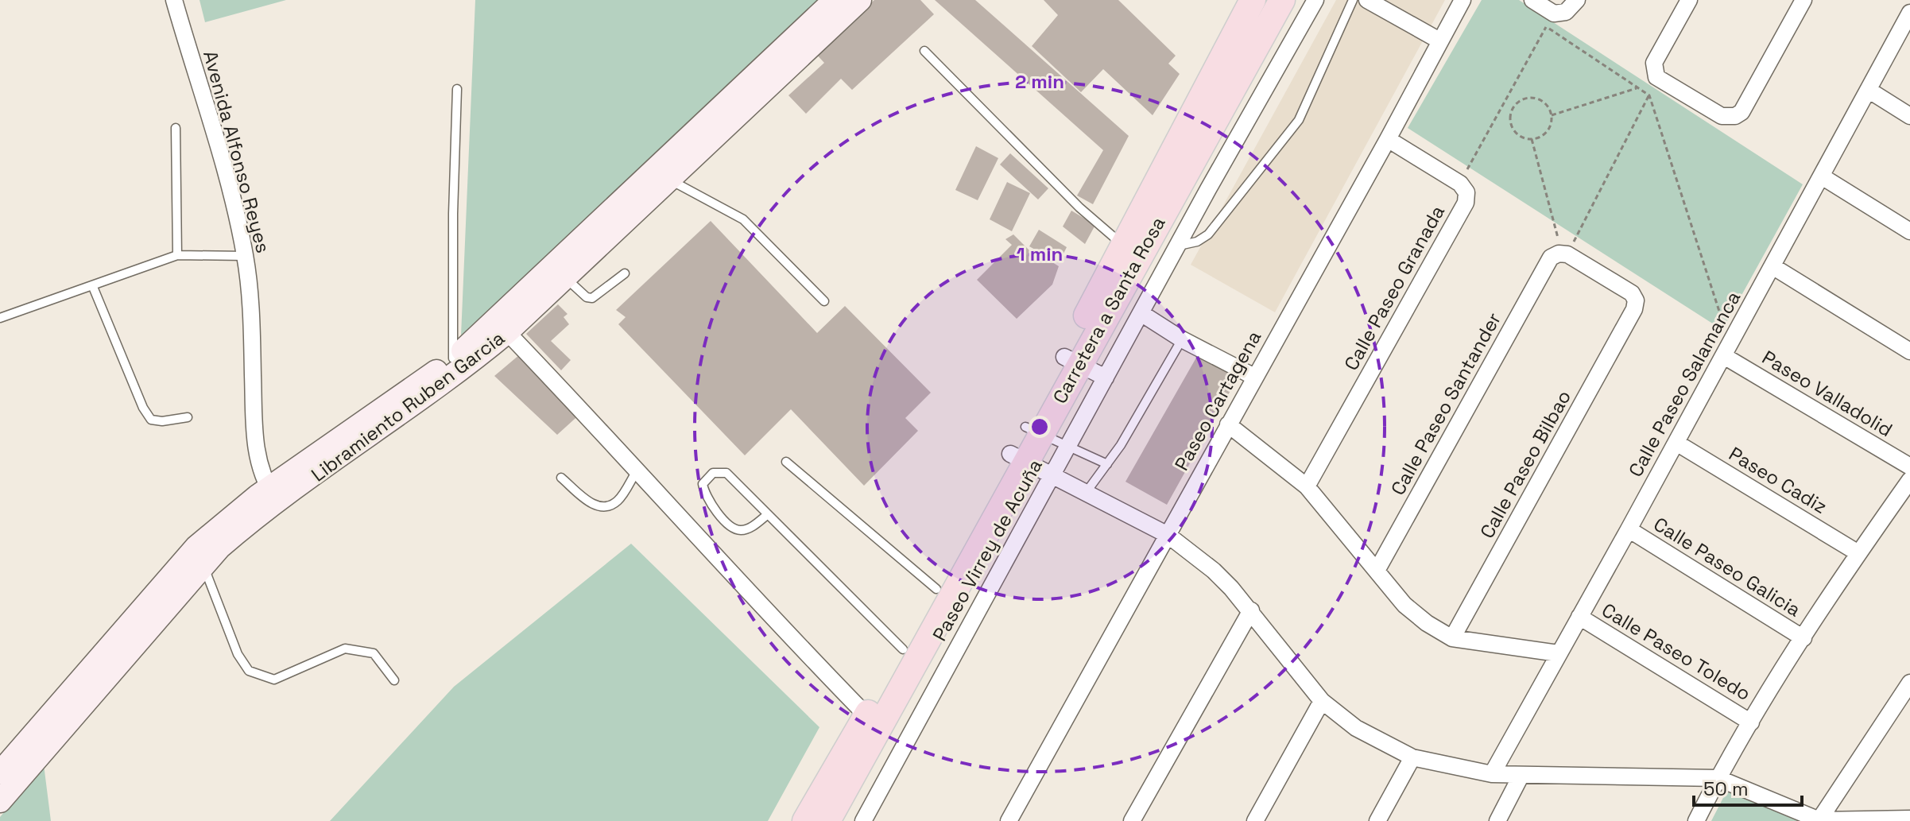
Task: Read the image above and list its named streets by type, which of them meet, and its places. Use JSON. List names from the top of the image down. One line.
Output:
{"streets":{"main road":["Carretera a Santa Rosa"],"street":["Avenida Alfonso Reyes","Calle Paseo Granada","Calle Paseo Salamanca","Paseo Valladolid","Paseo Cartagena","Calle Paseo Santander","Libramiento Ruben Garcia","Calle Paseo Bilbao","Paseo Cadiz","Paseo Virrey de Acuña","Calle Paseo Galicia","Calle Paseo Toledo"]},"crossings":[["Avenida Alfonso Reyes","Libramiento Ruben Garcia"],["Calle Paseo Salamanca","Paseo Valladolid"],["Calle Paseo Salamanca","Paseo Cadiz"],["Calle Paseo Salamanca","Calle Paseo Galicia"],["Calle Paseo Salamanca","Calle Paseo Toledo"],["Calle Paseo Santander","Calle Paseo Bilbao"]],"scale_bar":"50 m","rings":["2 min","1 min"]}
